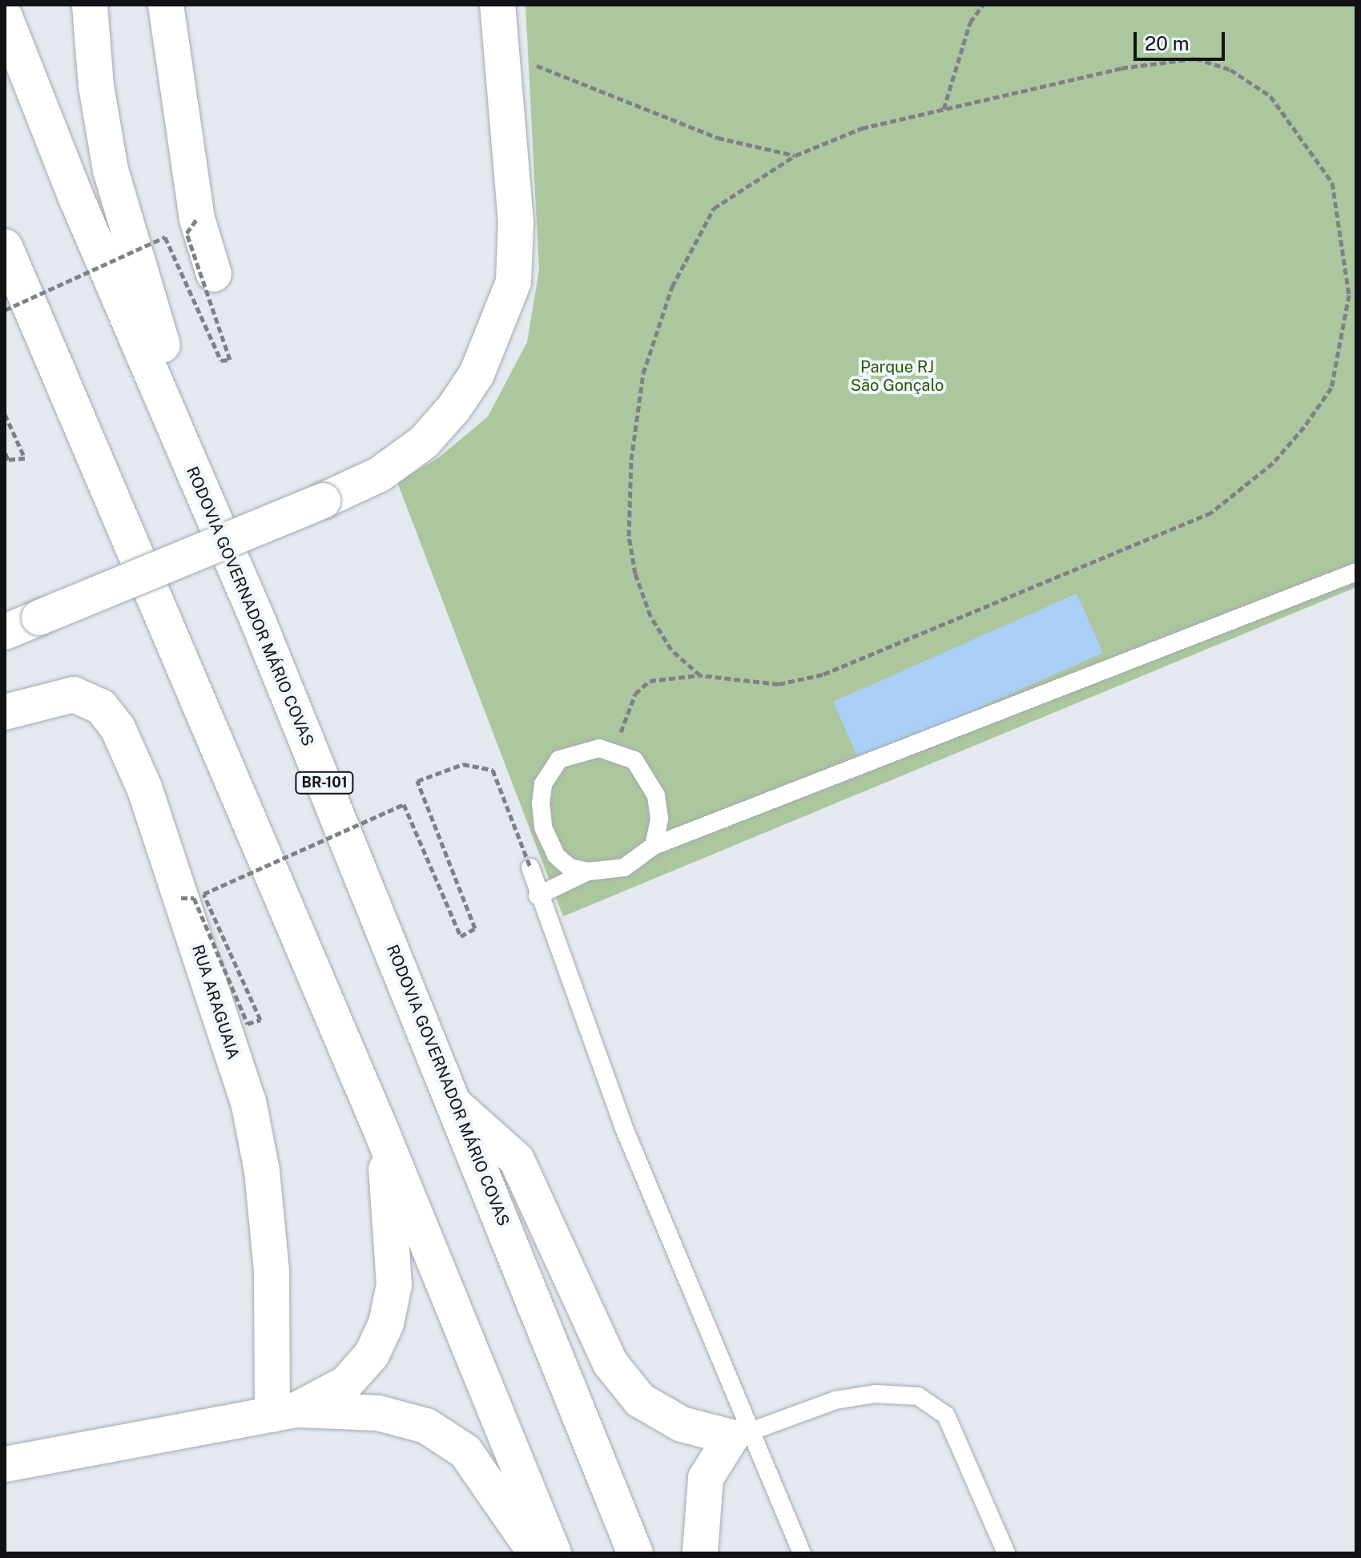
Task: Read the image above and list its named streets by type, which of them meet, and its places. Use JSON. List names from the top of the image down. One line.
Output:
{"streets":{"main road":["RODOVIA GOVERNADOR MÁRIO COVAS","BR-101","RUA ARAGUAIA"]},"parks":["Parque RJ São Gonçalo"],"scale_bar":"20 m"}
